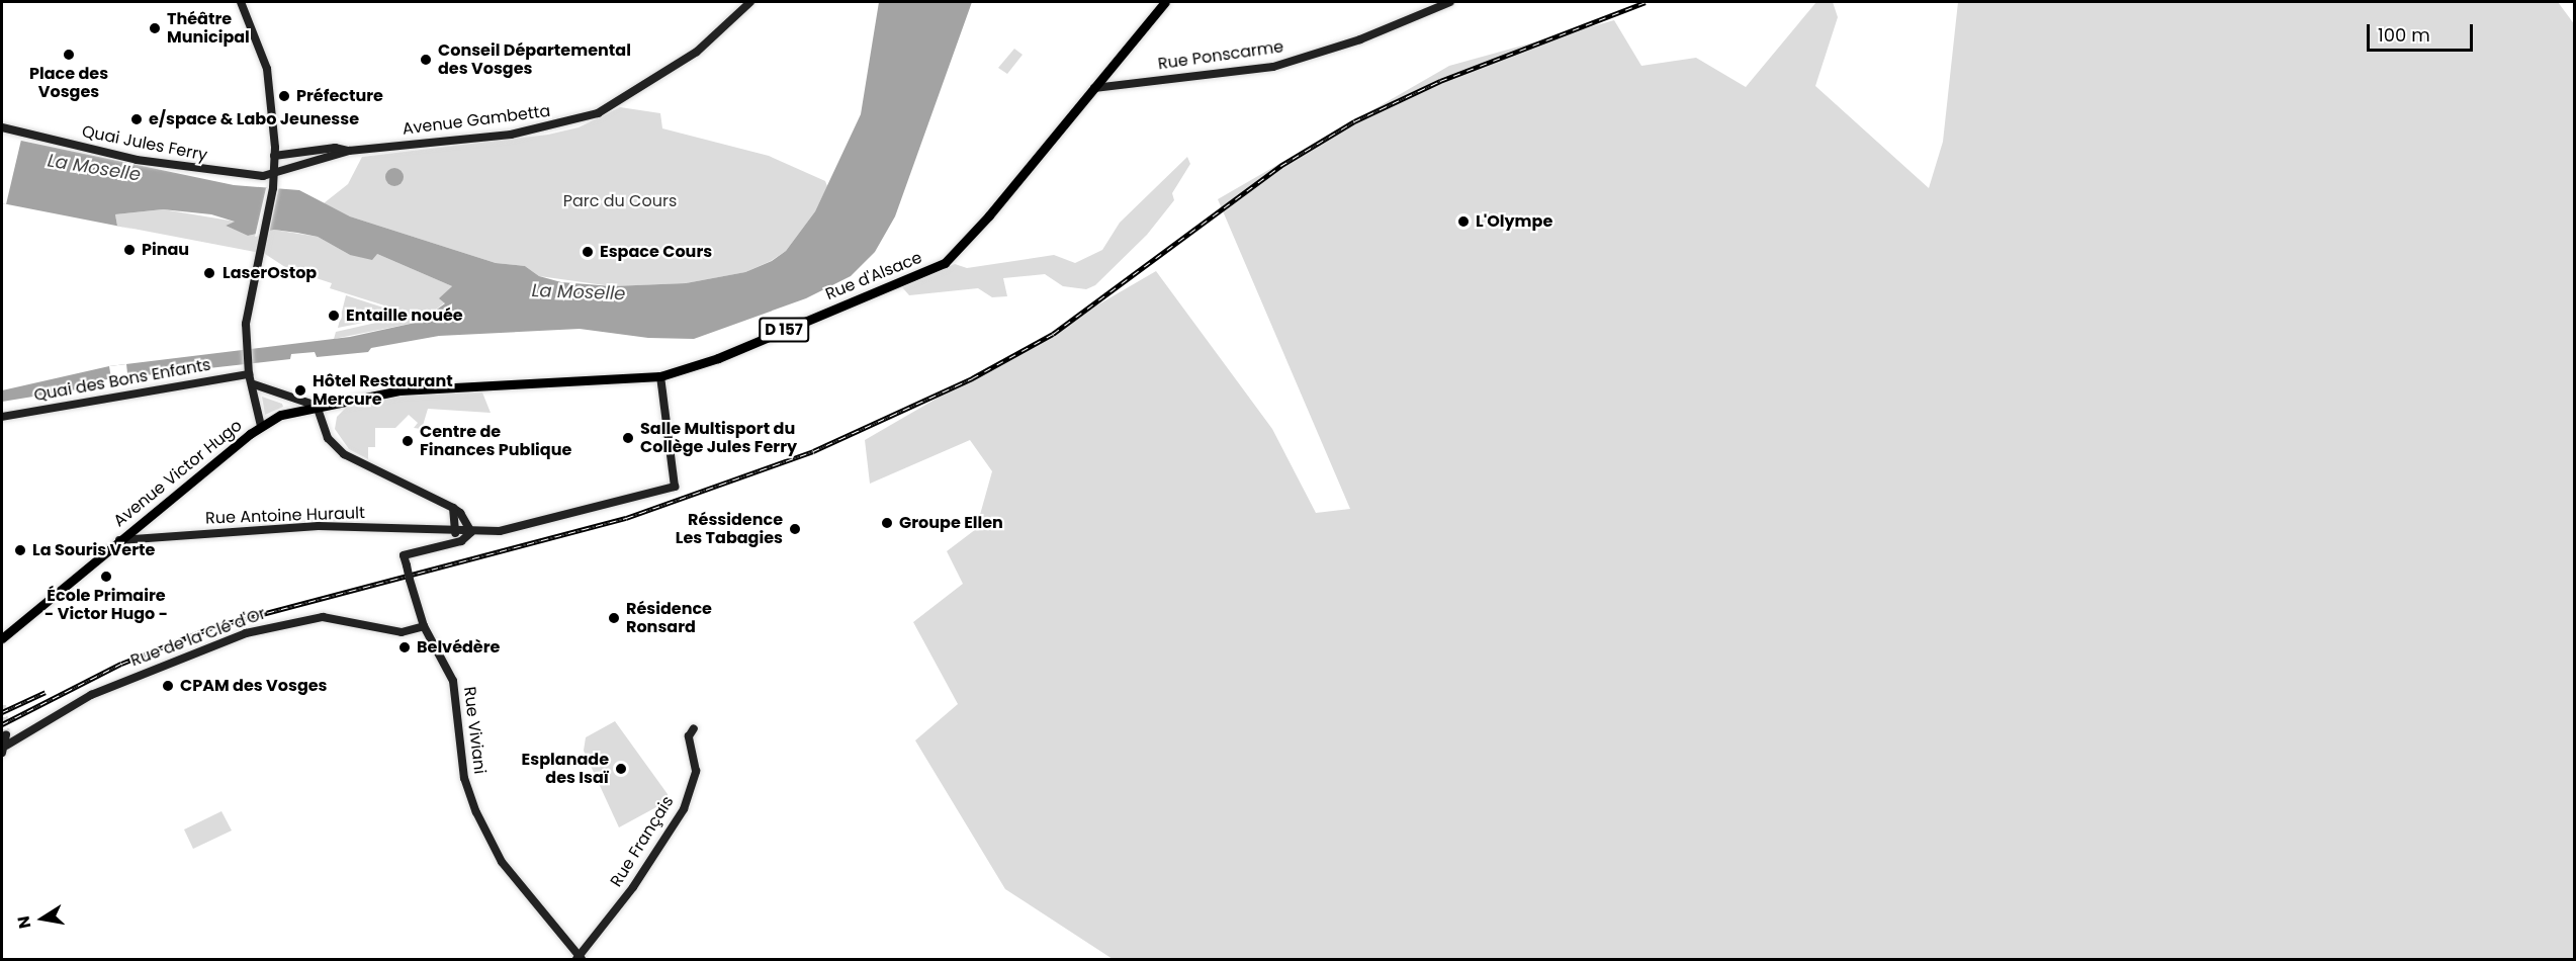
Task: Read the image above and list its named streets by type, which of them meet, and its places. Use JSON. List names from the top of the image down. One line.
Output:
{"streets":{"main road":["Rue d'Alsace","D 157","Avenue Victor Hugo"],"street":["Rue Ponscarme","Avenue Gambetta","Quai Jules Ferry","Quai des Bons Enfants","Rue Antoine Hurault","Rue de la Clé d'Or","Rue Viviani","Rue Français"]},"crossings":[["Rue Ponscarme","Rue d'Alsace"],["Avenue Gambetta","Quai Jules Ferry"],["Rue d'Alsace","D 157"],["Rue d'Alsace","Avenue Victor Hugo"],["D 157","Avenue Victor Hugo"],["Avenue Victor Hugo","Rue Antoine Hurault"],["Rue de la Clé d'Or","Rue Viviani"],["Rue Viviani","Rue Français"]],"water":["La Moselle"],"parks":["Parc du Cours"],"places":["Théâtre Municipal","Place des Vosges","Conseil Départemental des Vosges","Préfecture","e/space & Labo Jeunesse","L'Olympe","Pinau","Espace Cours","LaserOstop","Entaille nouée","Hôtel Restaurant Mercure","Salle Multisport du Collège Jules Ferry","Centre de Finances Publique","Groupe Ellen","Réssidence Les Tabagies","La Souris Verte","École Primaire - Victor Hugo -","Résidence Ronsard","Belvédère","CPAM des Vosges","Esplanade des Isaï"],"scale_bar":"100 m","north":"left"}
